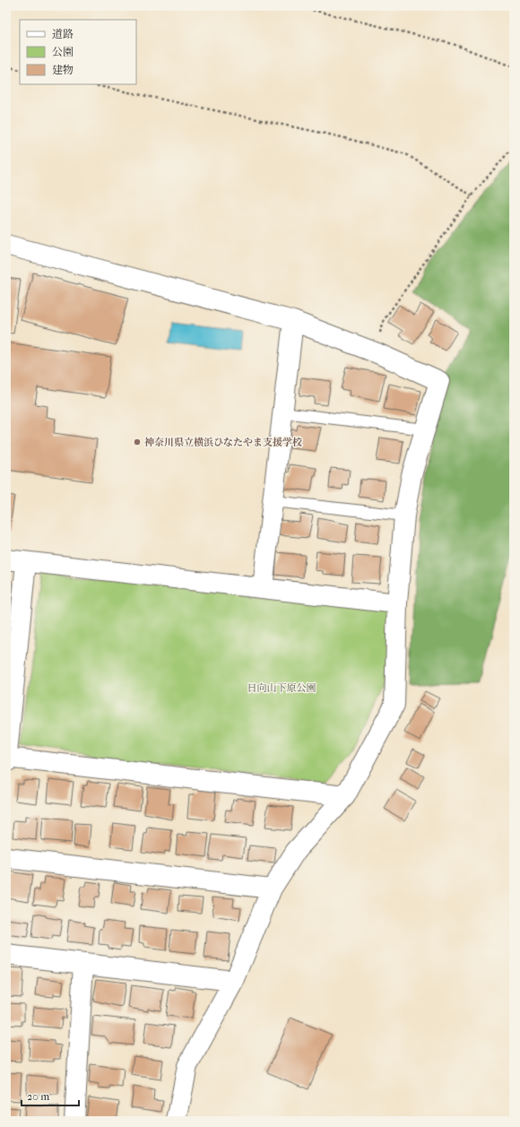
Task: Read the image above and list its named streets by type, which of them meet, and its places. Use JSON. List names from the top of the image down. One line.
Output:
{"parks":["日向山下原公園"],"places":["神奈川県立横浜ひなたやま支援学校"],"legend":["道路","公園","建物"],"scale_bar":"20 m"}
